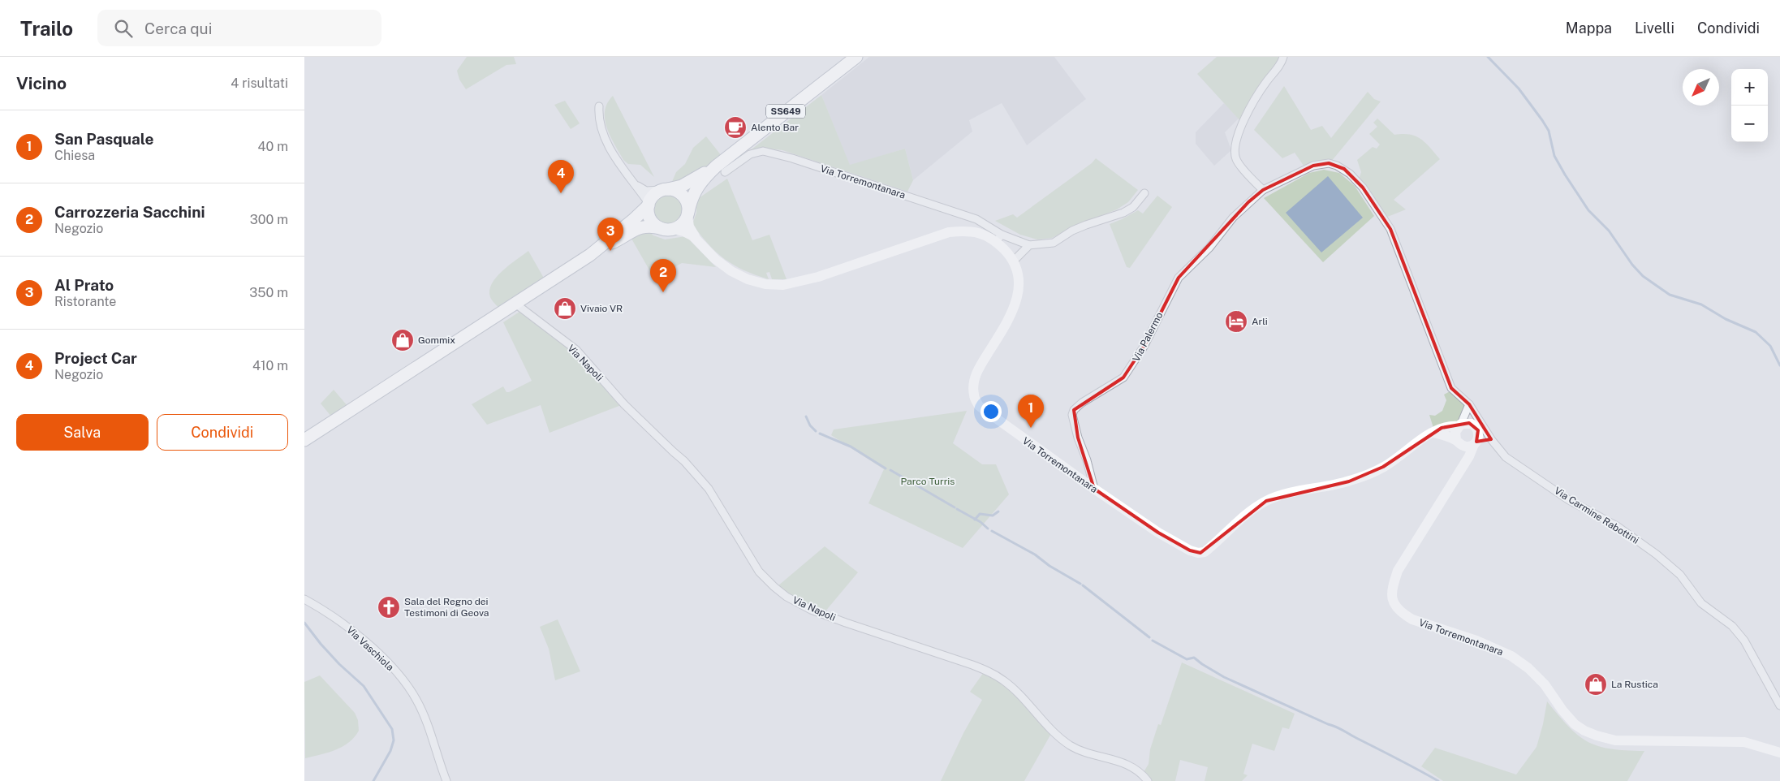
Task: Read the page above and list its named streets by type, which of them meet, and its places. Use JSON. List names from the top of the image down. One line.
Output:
{"streets":{"main road":["SS649"],"street":["Via Torremontanara","Via Palermo","Via Napoli","Via Carmine Rabottini","Via Vaschiola"]},"crossings":[["SS649","Via Torremontanara"],["SS649","Via Napoli"],["Via Torremontanara","Via Palermo"],["Via Palermo","Via Carmine Rabottini"]],"parks":["Parco Turris"],"places":{"cafe":["Alento Bar"],"shop":["Vivaio VR","Gommix","La Rustica"],"hotel":["Arli"],"church":["Sala del Regno dei Testimoni di Geova"]},"north":"bottom left","page":{"header":"Trailo","search":"Cerca qui","nav":["Mappa","Livelli","Condividi"],"heading":["Vicino","4 risultati"],"map_buttons":["+","−"],"list":[{"mark":"1","name":"San Pasquale","note":"Chiesa","value":"40 m"},{"mark":"2","name":"Carrozzeria Sacchini","note":"Negozio","value":"300 m"},{"mark":"3","name":"Al Prato","note":"Ristorante","value":"350 m"},{"mark":"4","name":"Project Car","note":"Negozio","value":"410 m"}],"pins":["4","3","2","1"],"buttons":["Salva","Condividi"]}}
